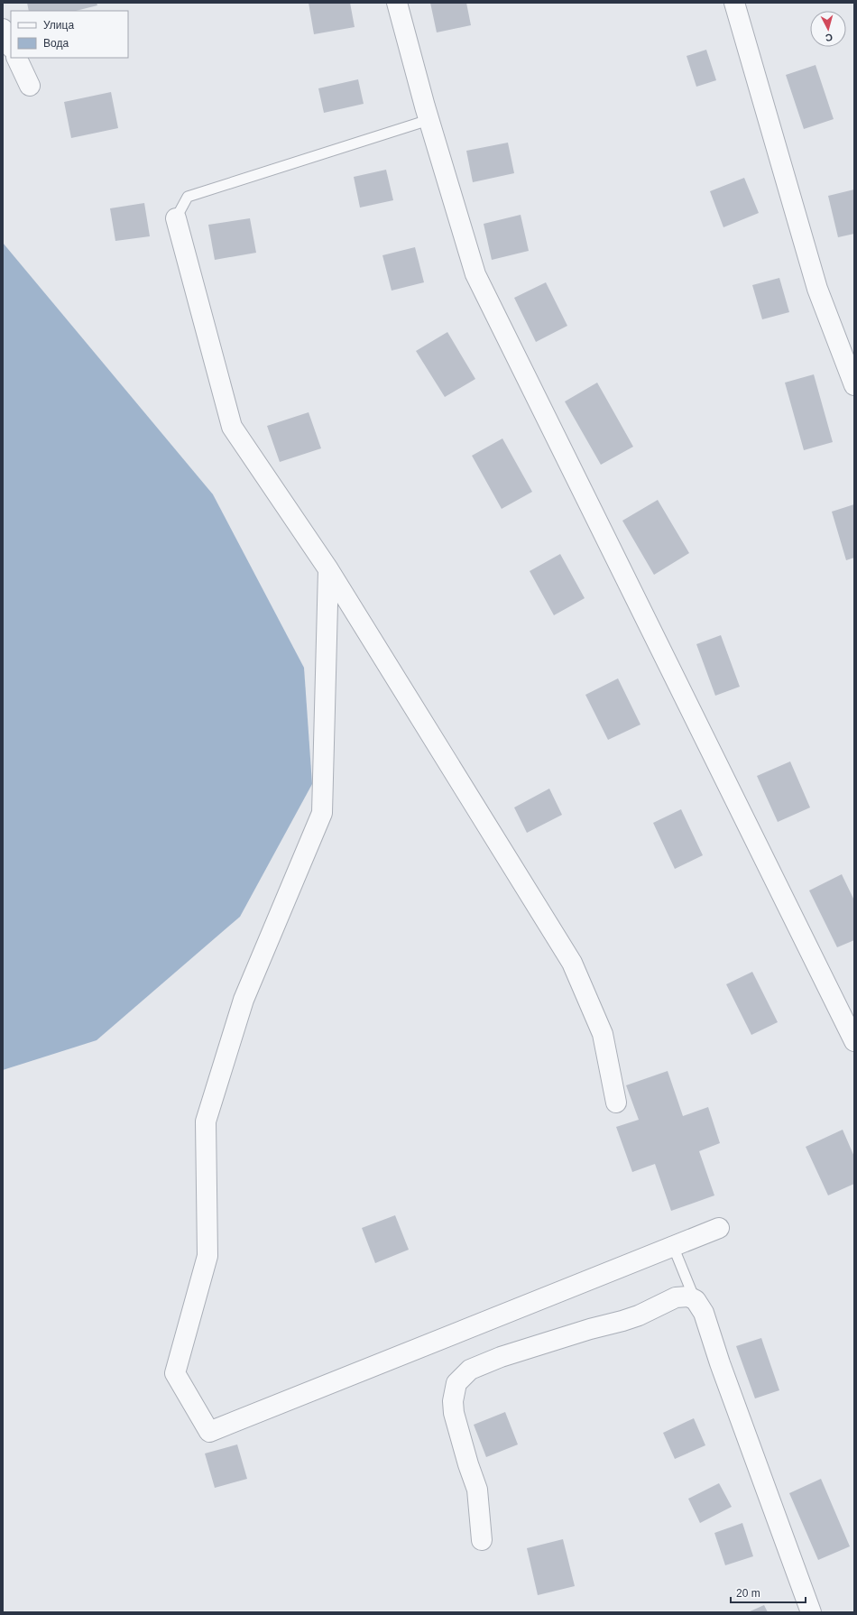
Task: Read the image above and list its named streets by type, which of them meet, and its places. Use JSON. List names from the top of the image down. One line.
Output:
{"legend":["Улица","Вода"],"scale_bar":"20 m","north":"bottom"}
